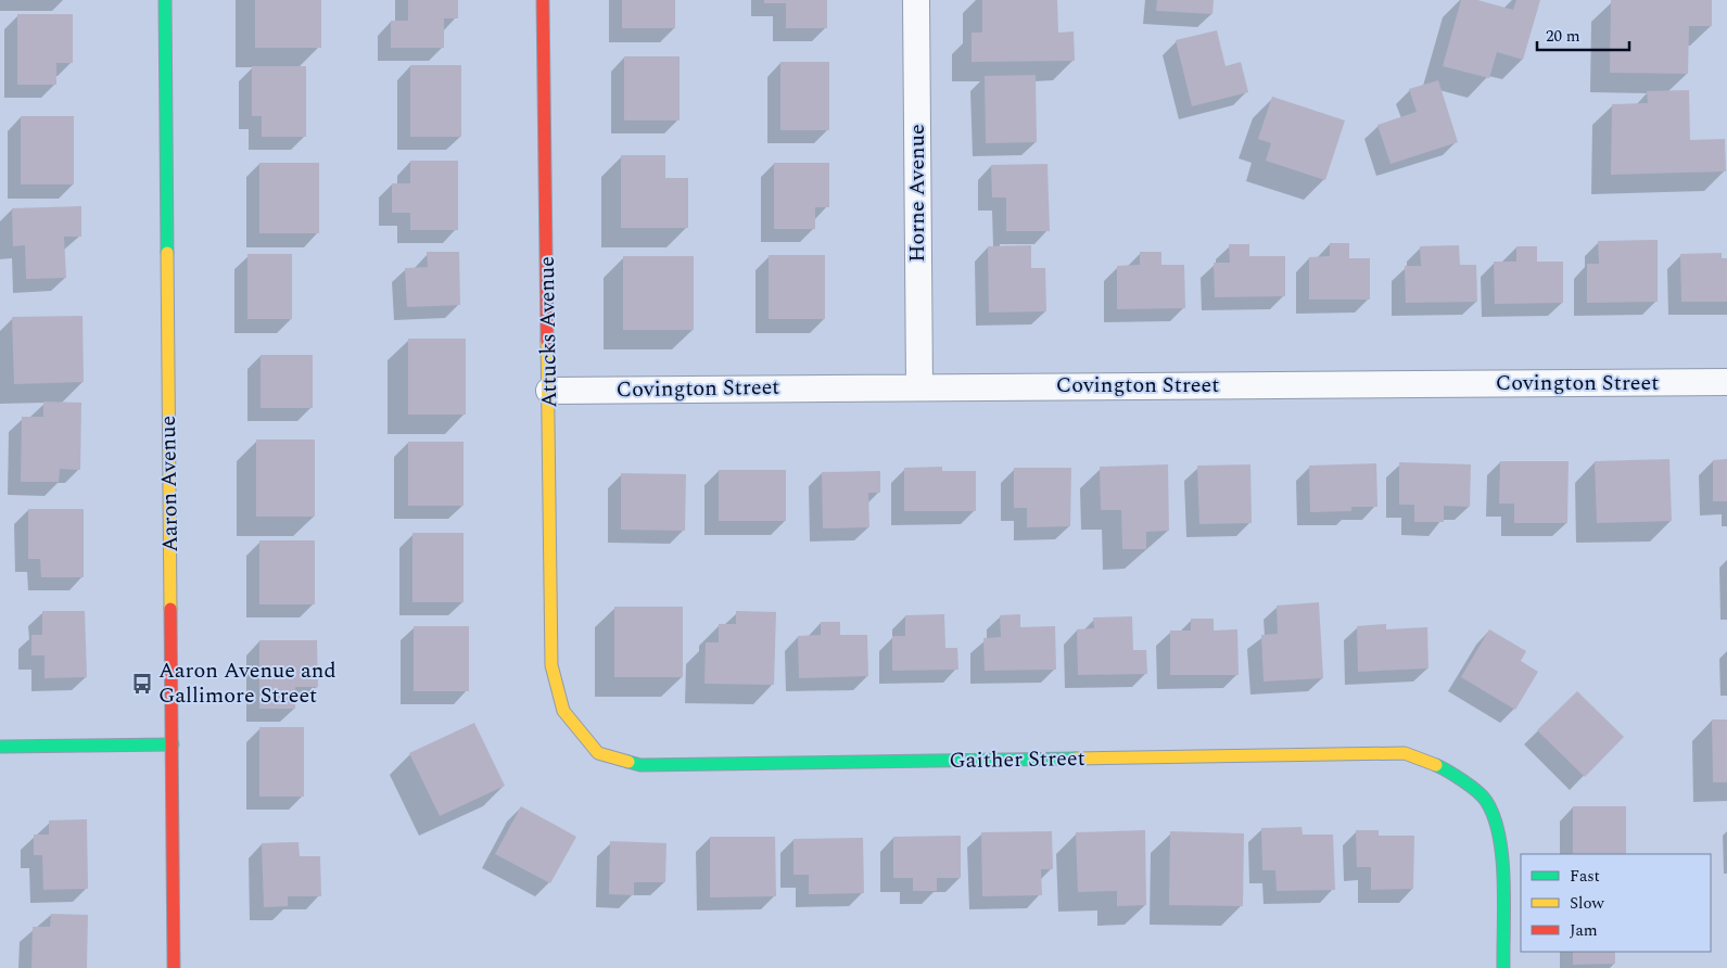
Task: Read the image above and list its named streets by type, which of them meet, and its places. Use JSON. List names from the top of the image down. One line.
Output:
{"streets":{"street":["Horne Avenue","Attucks Avenue","Covington Street","Aaron Avenue","Gaither Street"]},"crossings":[["Horne Avenue","Covington Street"],["Attucks Avenue","Covington Street"],["Attucks Avenue","Gaither Street"]],"places":{"bus stop":["Aaron Avenue and Gallimore Street"]},"legend":["Fast","Slow","Jam"],"scale_bar":"20 m"}
